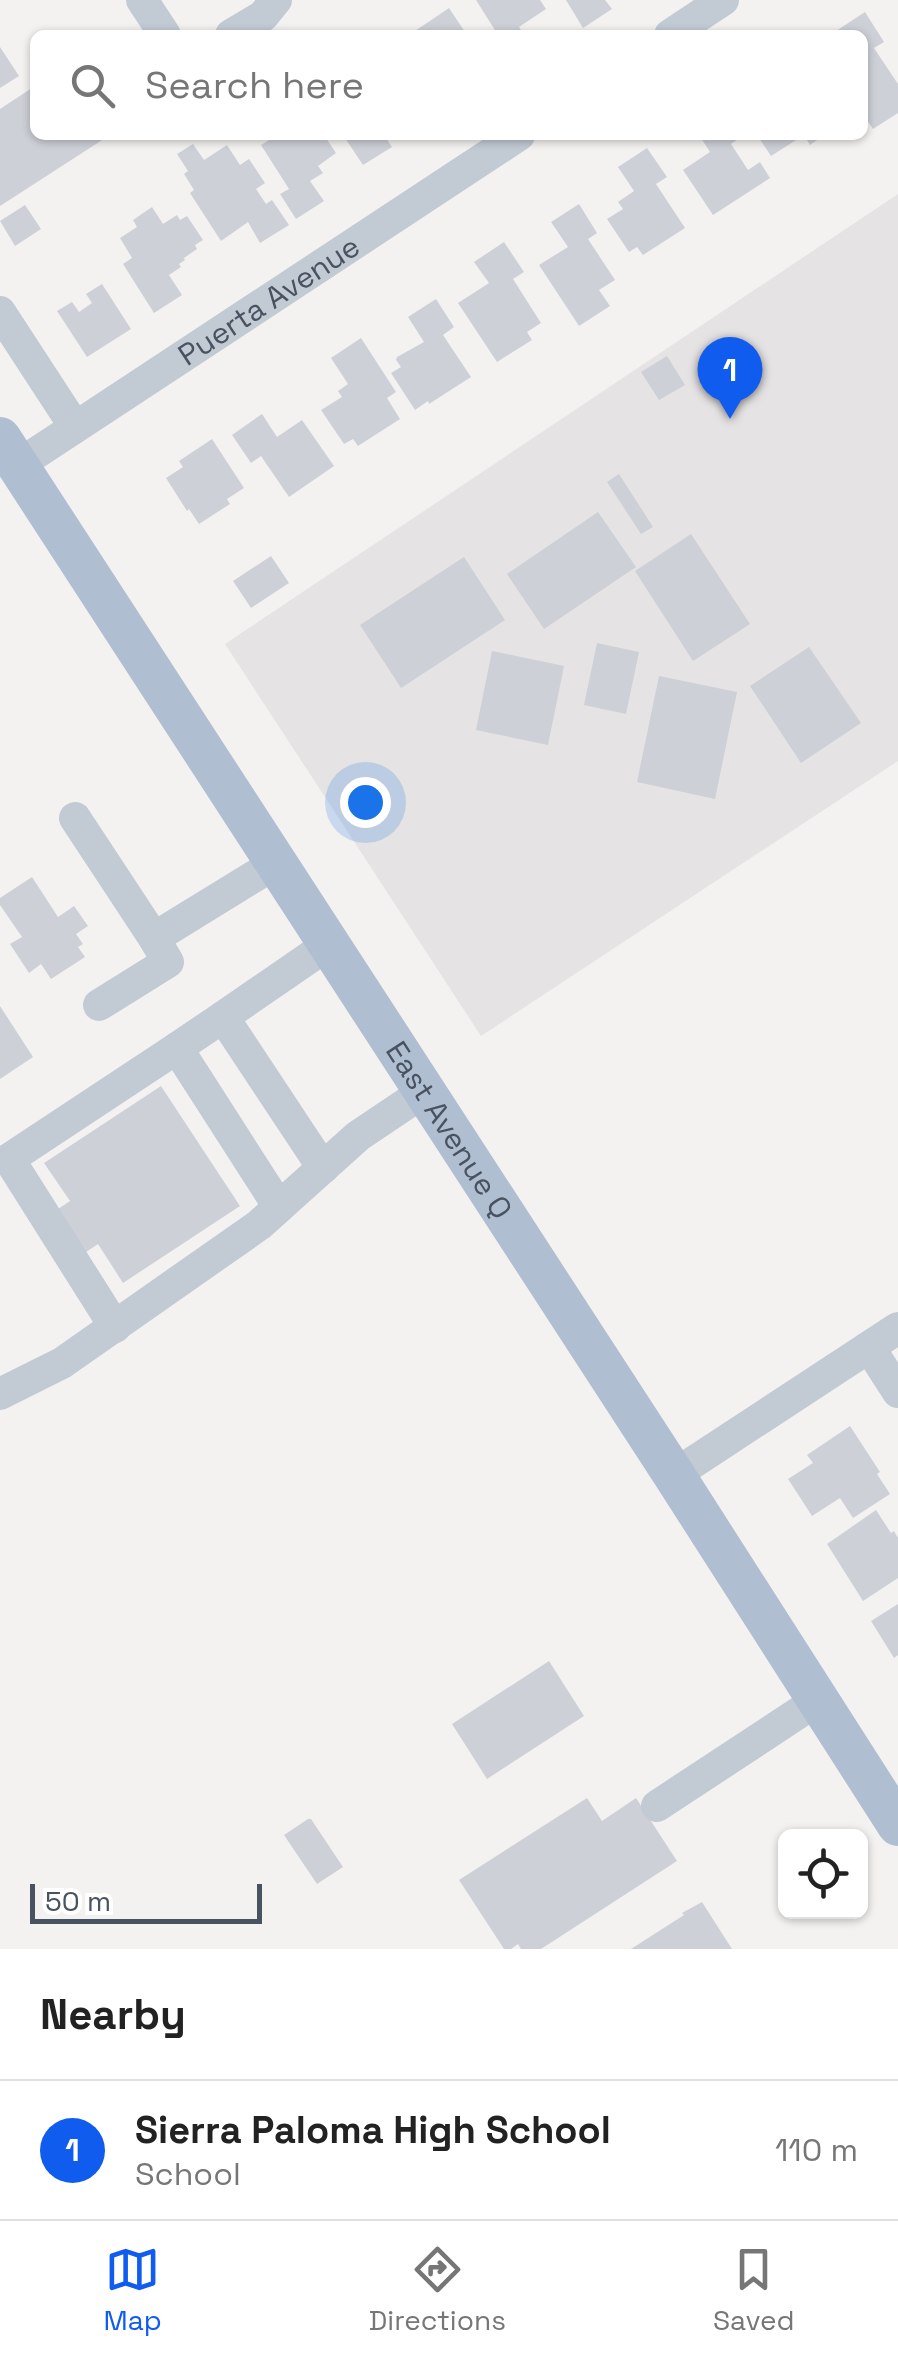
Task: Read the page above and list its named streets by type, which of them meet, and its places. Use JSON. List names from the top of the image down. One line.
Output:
{"streets":{"main road":["East Avenue Q"],"street":["Puerta Avenue"]},"crossings":[["Puerta Avenue","East Avenue Q"]],"scale_bar":"50 m","page":{"search":"Search here","pins":"1","scale":"50 m","heading":"Nearby","list":[{"mark":"1","name":"Sierra Paloma High School","note":"School","value":"110 m"}],"nav":["Map","Directions","Saved"]}}
